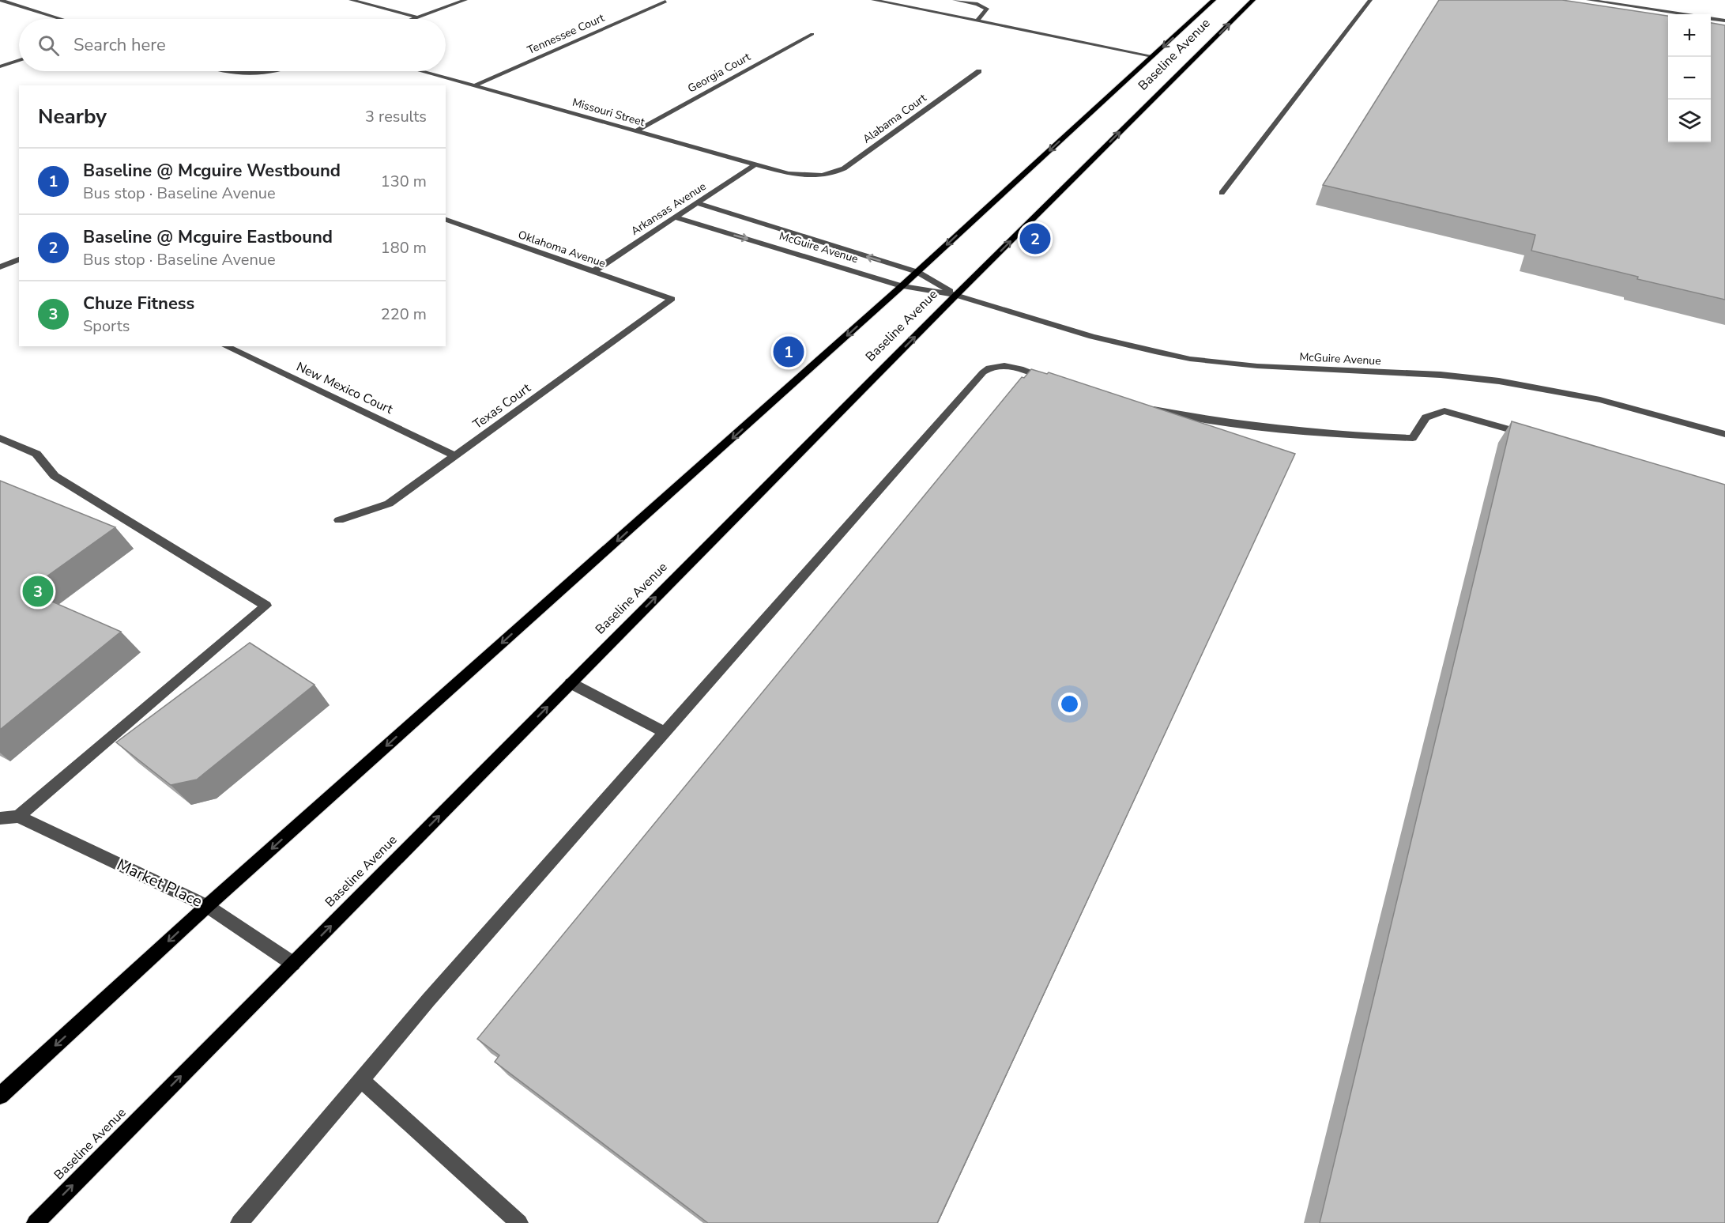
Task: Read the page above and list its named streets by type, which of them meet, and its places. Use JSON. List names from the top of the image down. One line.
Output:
{"streets":{"main road":["Baseline Avenue"],"street":["Tennessee Court","Georgia Court","Missouri Street","Alabama Court","Arkansas Avenue","McGuire Avenue","Oklahoma Avenue","New Mexico Court","Texas Court","Market Place"]},"crossings":[["Tennessee Court","Missouri Street"],["Baseline Avenue","McGuire Avenue"],["Baseline Avenue","Market Place"],["Georgia Court","Missouri Street"],["Missouri Street","Alabama Court"],["Missouri Street","Arkansas Avenue"],["Arkansas Avenue","McGuire Avenue"],["Arkansas Avenue","Oklahoma Avenue"],["Oklahoma Avenue","Texas Court"],["New Mexico Court","Texas Court"]],"page":{"map_buttons":["+","−"],"search":"Search here","heading":["Nearby","3 results"],"list":[{"mark":"1","name":"Baseline @ Mcguire Westbound","note":"Bus stop · Baseline Avenue","value":"130 m"},{"mark":"2","name":"Baseline @ Mcguire Eastbound","note":"Bus stop · Baseline Avenue","value":"180 m"},{"mark":"3","name":"Chuze Fitness","note":"Sports","value":"220 m"}],"pins":["2","1","3"]}}
